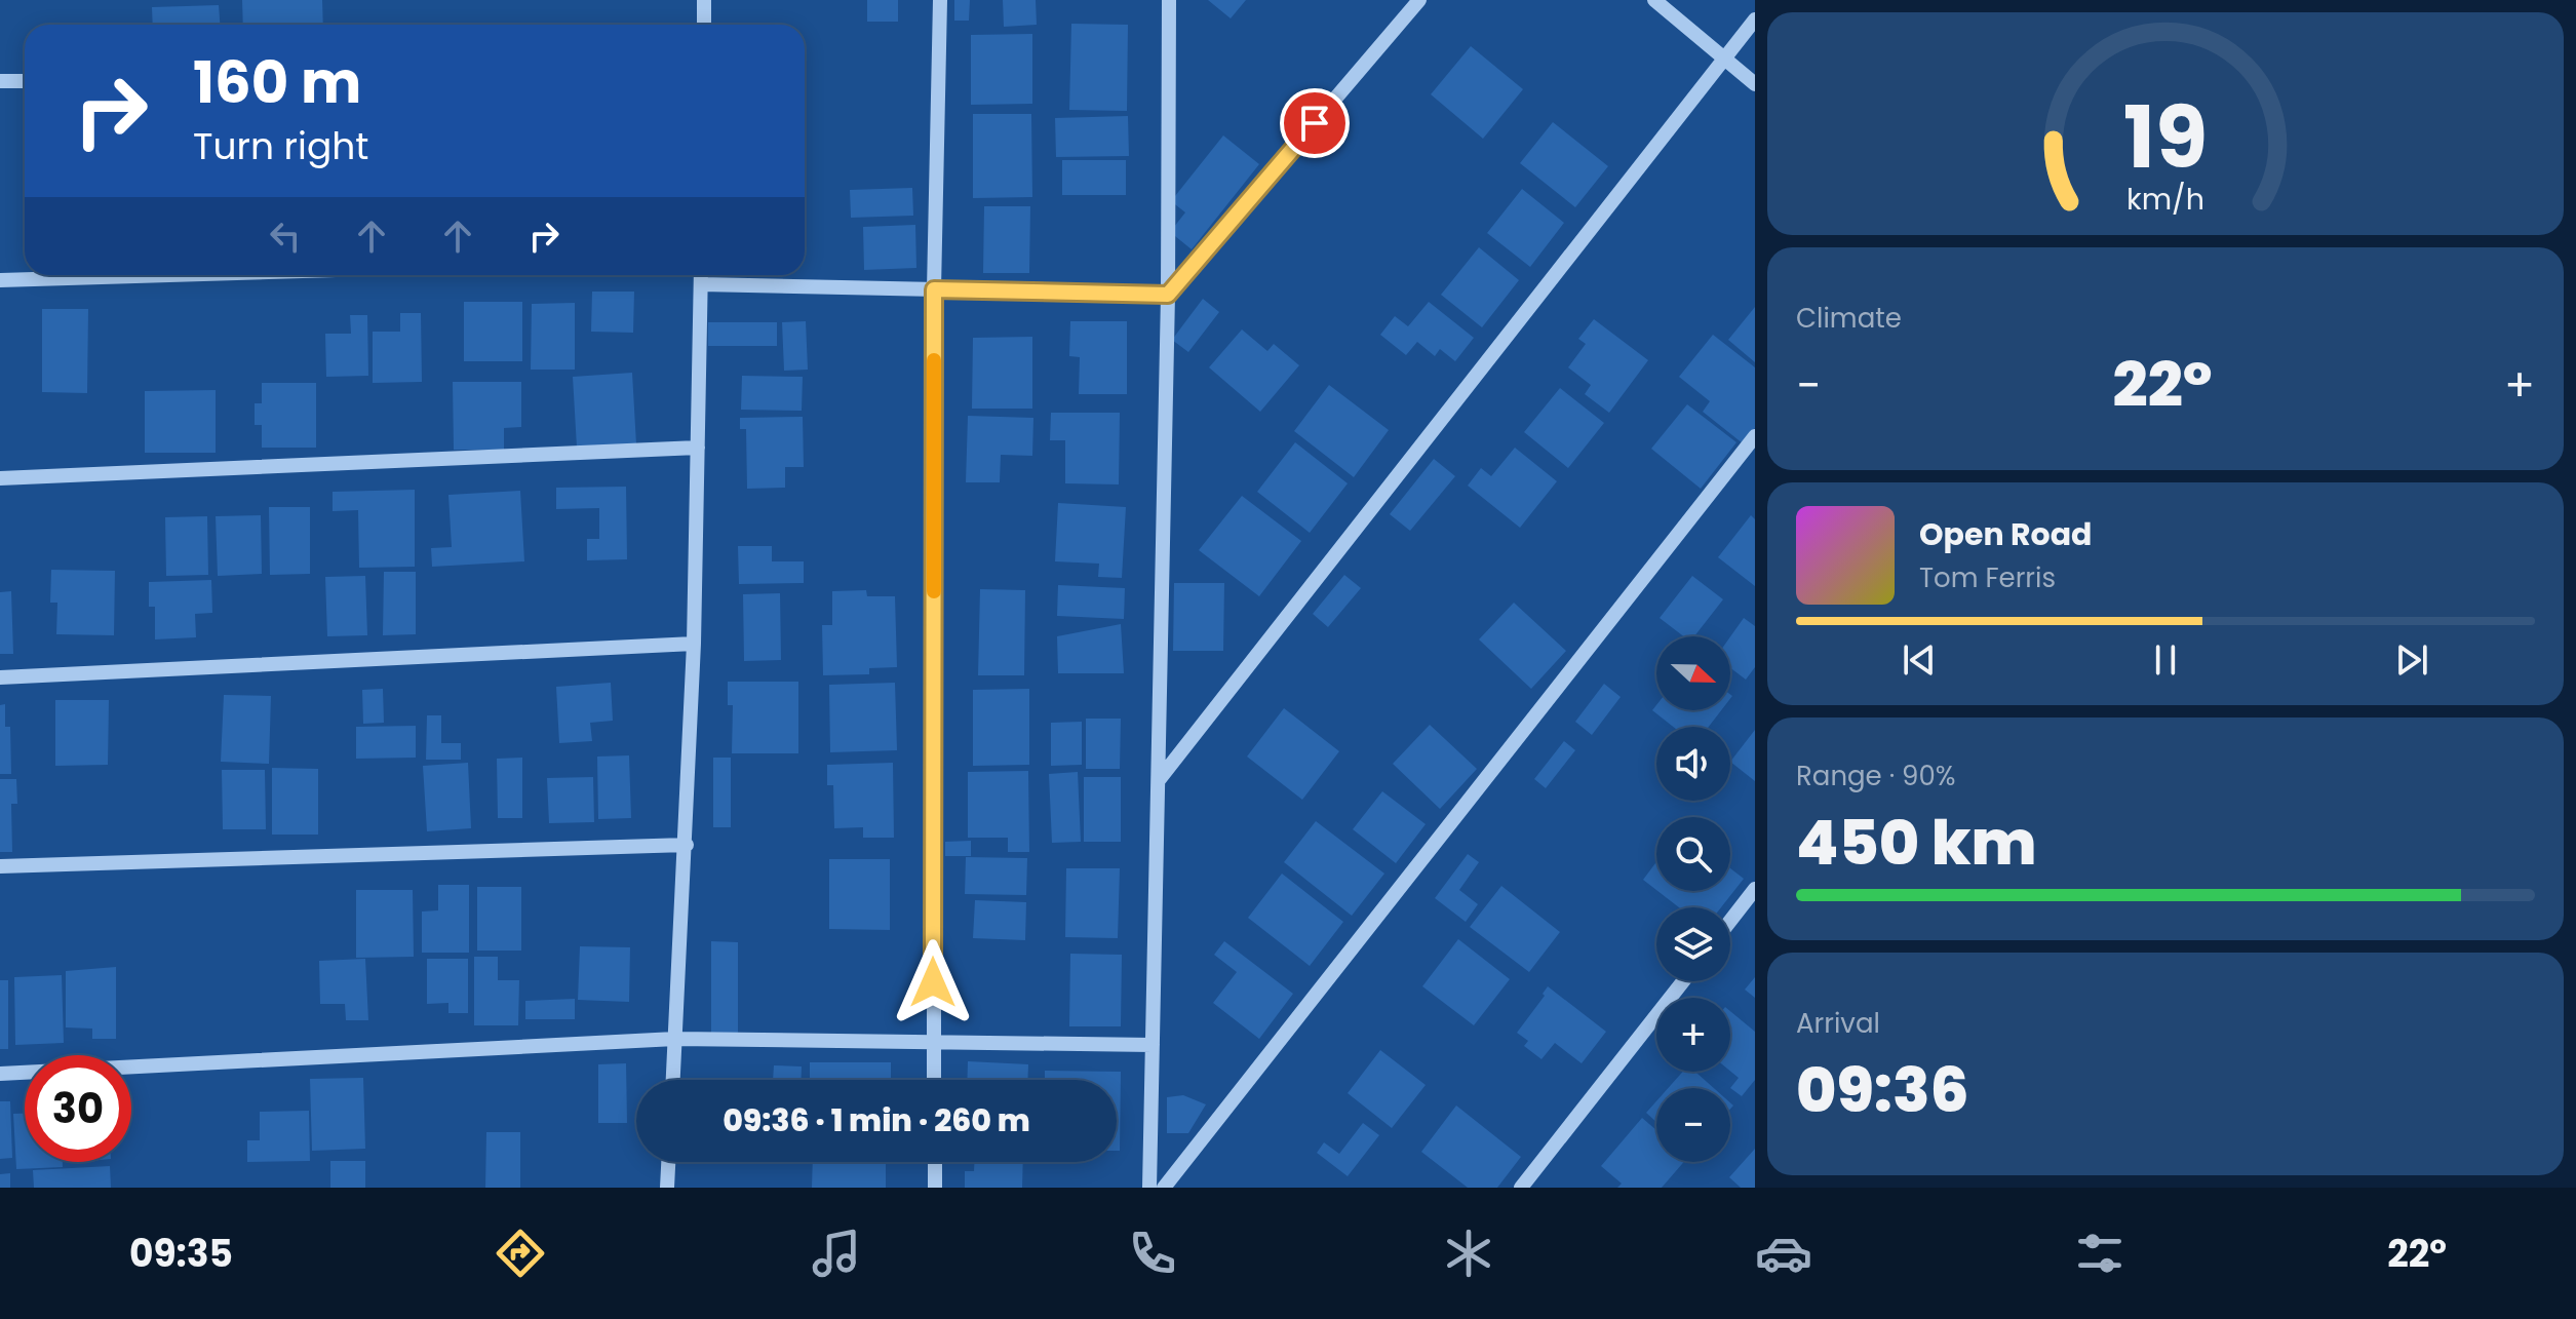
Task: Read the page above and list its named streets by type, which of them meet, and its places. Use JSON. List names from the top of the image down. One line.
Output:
{"north":"right","page":{"turn":["160 m","Turn right"],"tile":["Climate",["Range · 90%","450 km"],["Arrival","09:36"]],"heat":["−","22°","+"],"song":["Open Road","Tom Ferris"],"map_buttons":["+","−"],"limit":"30","trip":"09:36 · 1 min · 260 m","tabs":["09:35","22°"],"gauge":["19","km/h"]}}
